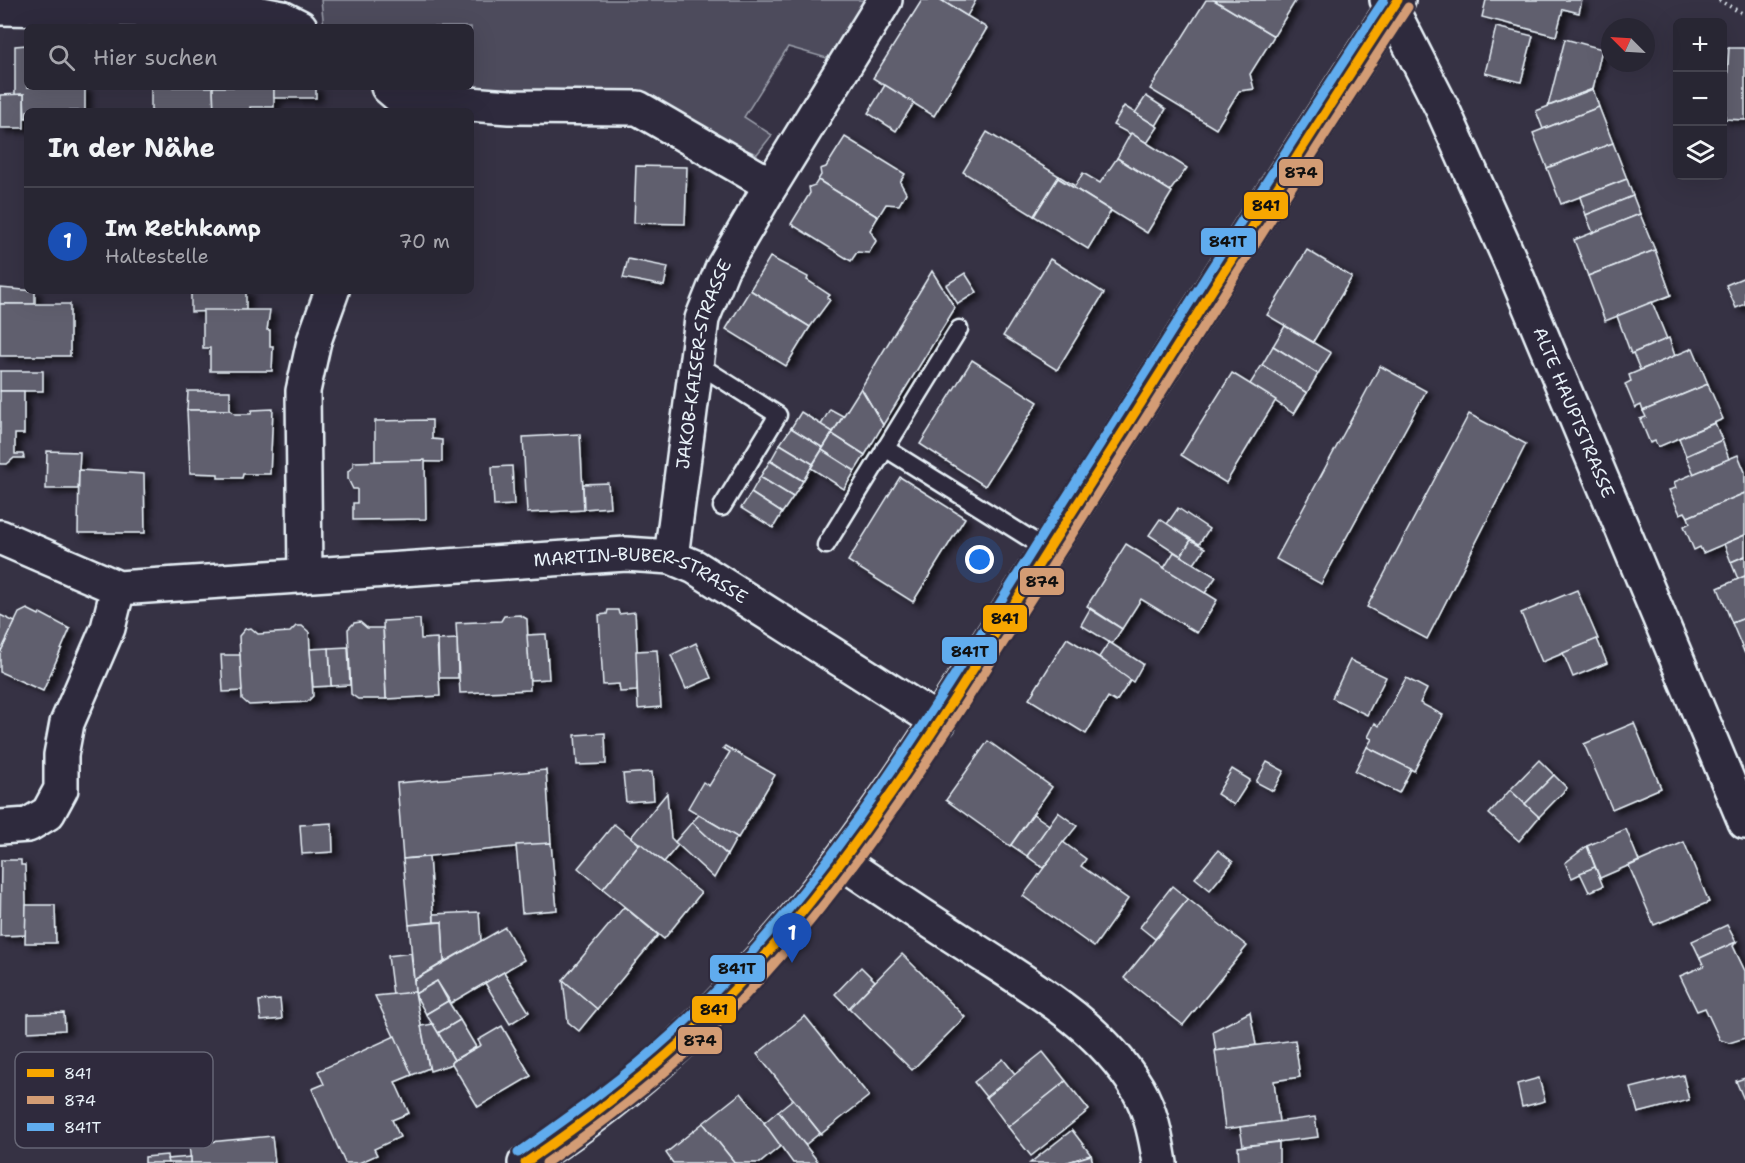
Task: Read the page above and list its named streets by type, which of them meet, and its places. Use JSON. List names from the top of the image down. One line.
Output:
{"streets":{"street":["JAKOB-KAISER-STRASSE","ALTE HAUPTSTRASSE","MARTIN-BUBER-STRASSE"]},"crossings":[["JAKOB-KAISER-STRASSE","MARTIN-BUBER-STRASSE"]],"lines":["transit line 841","transit line 841T","transit line 874"],"legend":["841","874","841T"],"north":"top left","page":{"map_buttons":["+","−"],"search":"Hier suchen","heading":"In der Nähe","list":[{"mark":"1","name":"Im Rethkamp","note":"Haltestelle","value":"70 m"}],"pins":"1"}}
